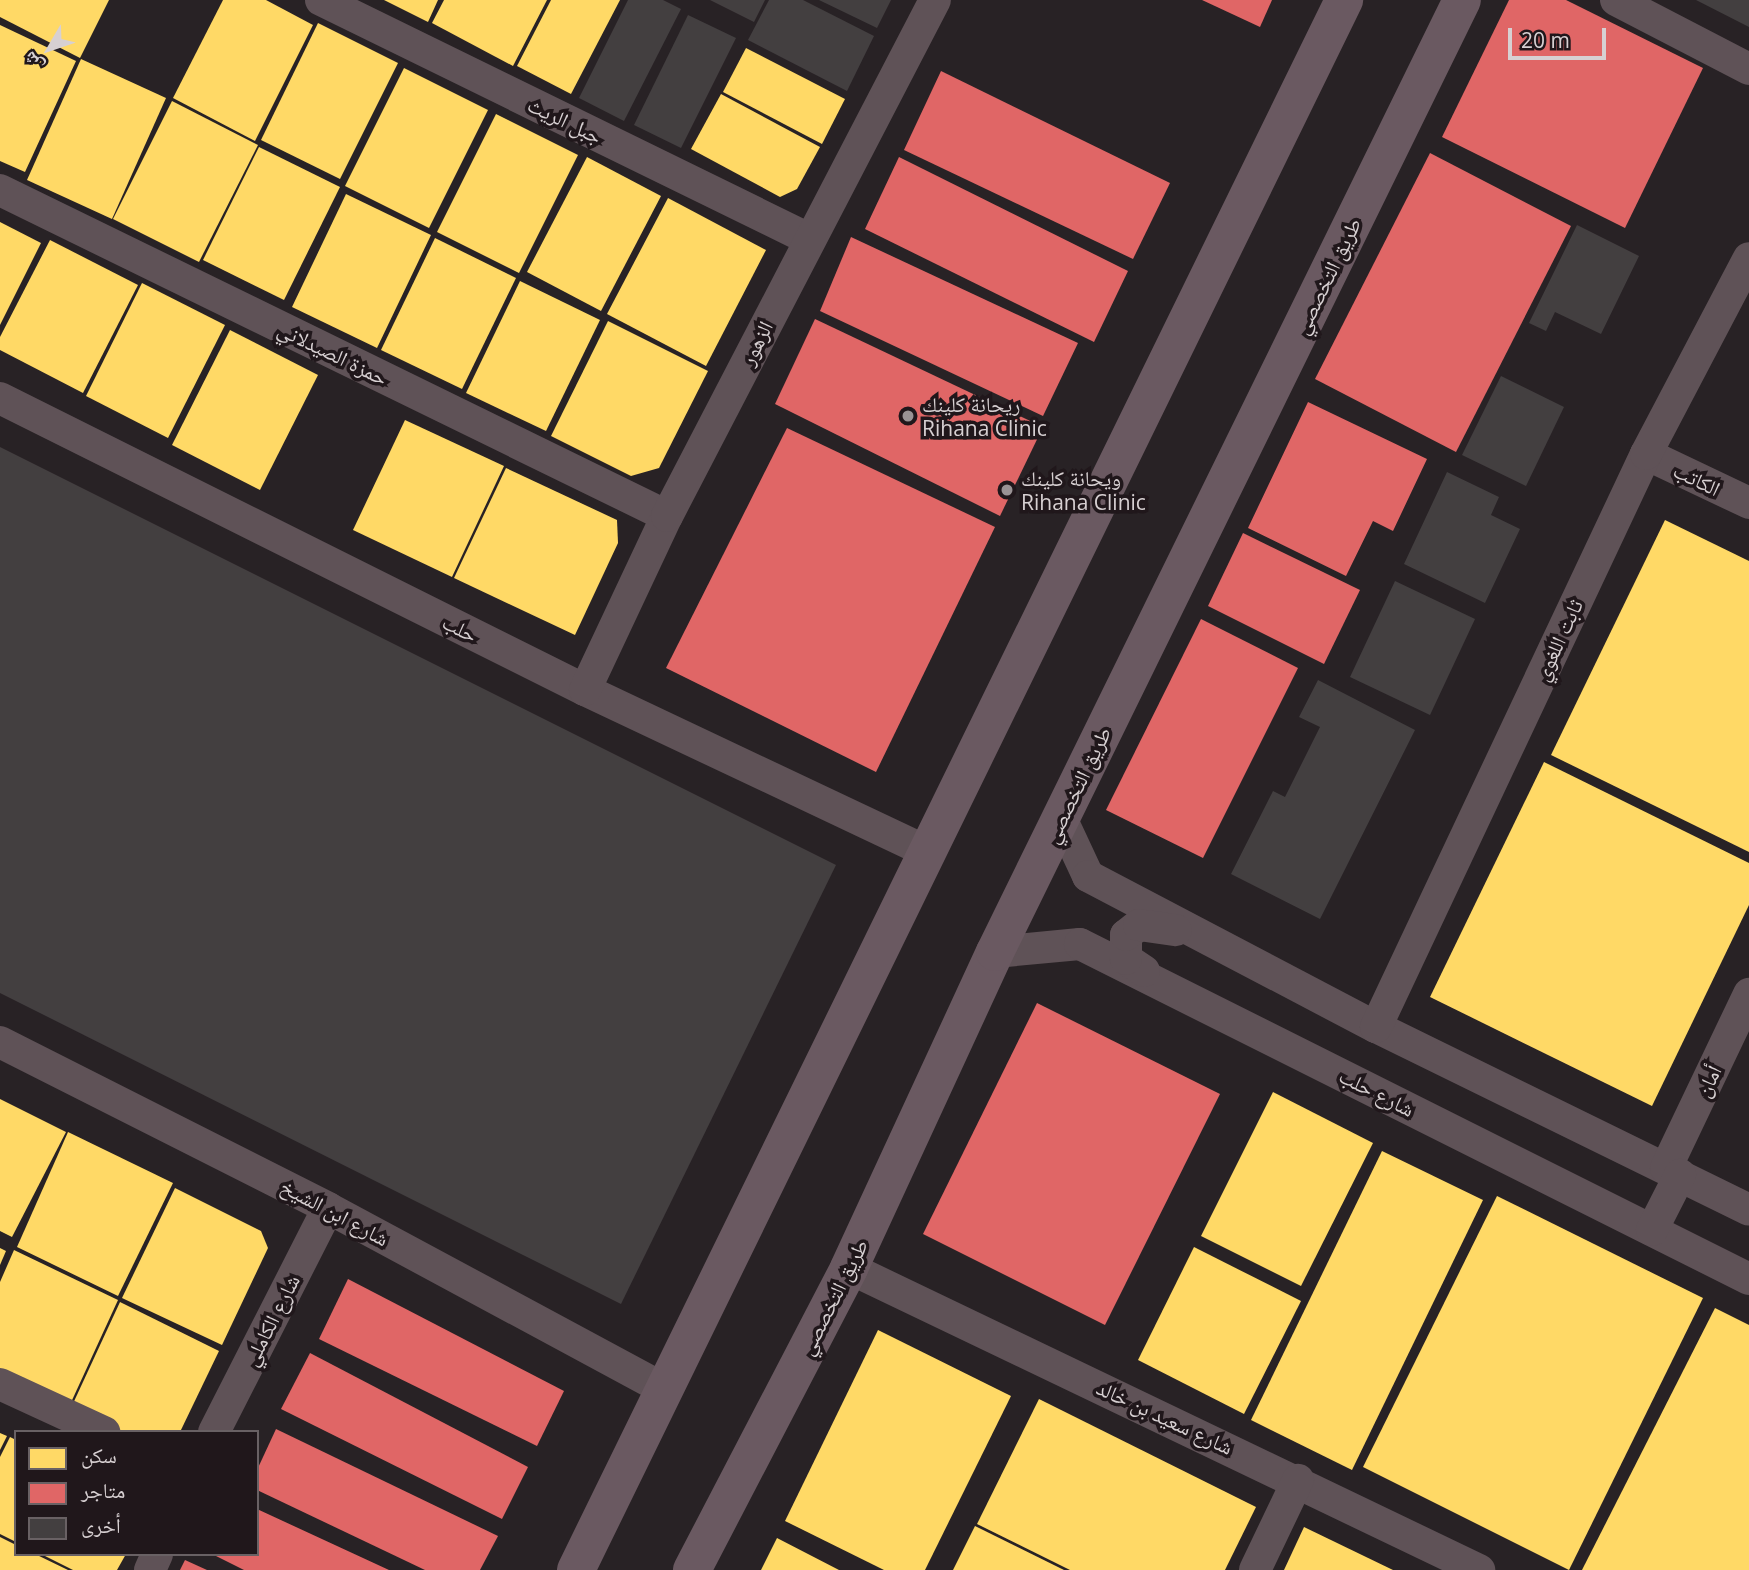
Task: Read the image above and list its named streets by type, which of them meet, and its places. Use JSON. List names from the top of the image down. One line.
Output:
{"streets":{"main road":["طريق التخصصي"],"street":["جبل الريث","الزهور","حمزة الصيدلاني","الكاتب","حلب","ثابت اللغوي","أمان","شارع حلب","شارع ابن الشيخ","شارع الكاملي","شارع سعيد بن خالد"]},"crossings":[["جبل الريث","الزهور"],["طريق التخصصي","شارع حلب"],["طريق التخصصي","شارع سعيد بن خالد"],["الزهور","حمزة الصيدلاني"],["الزهور","حلب"],["الكاتب","ثابت اللغوي"],["أمان","شارع حلب"],["شارع ابن الشيخ","شارع الكاملي"]],"places":["ريحانة كلينك Rihana Clinic","ويحانة كلينك Rihana Clinic"],"legend":["سكن","متاجر","أخرى"],"scale_bar":"20 m","north":"bottom left"}
